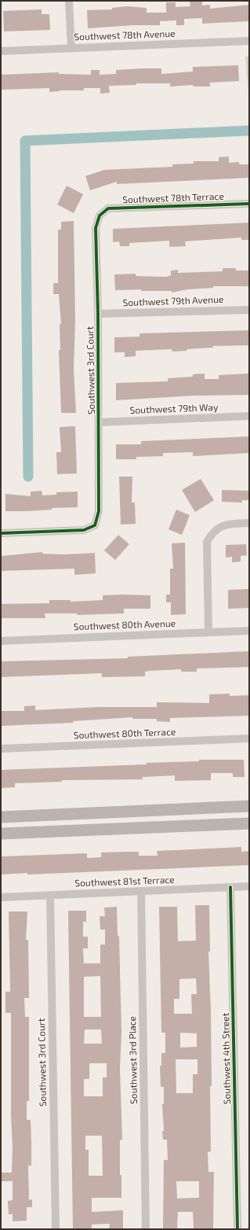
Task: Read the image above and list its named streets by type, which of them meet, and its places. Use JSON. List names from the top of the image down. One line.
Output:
{"streets":{"street":["Southwest 78th Avenue","Southwest 78th Terrace","Southwest 79th Avenue","Southwest 3rd Court","Southwest 79th Way","Southwest 80th Avenue","Southwest 80th Terrace","Southwest 81st Terrace","Southwest 4th Street","Southwest 3rd Place"]},"crossings":[["Southwest 78th Terrace","Southwest 3rd Court"],["Southwest 79th Avenue","Southwest 3rd Court"],["Southwest 3rd Court","Southwest 79th Way"],["Southwest 3rd Court","Southwest 81st Terrace"],["Southwest 81st Terrace","Southwest 4th Street"],["Southwest 81st Terrace","Southwest 3rd Place"]]}
